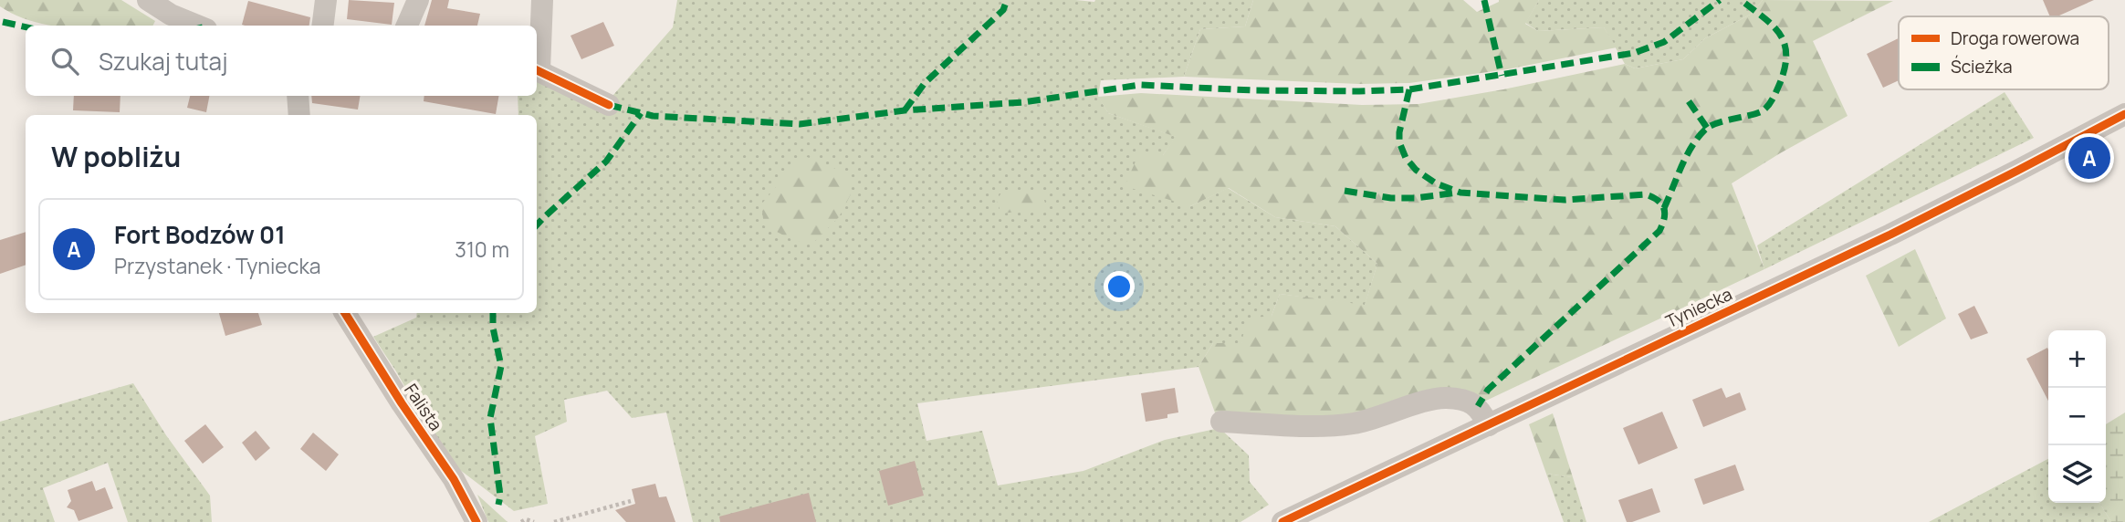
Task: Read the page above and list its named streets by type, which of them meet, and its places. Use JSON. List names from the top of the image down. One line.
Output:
{"streets":{"street":["Tyniecka","Falista"]},"legend":["Droga rowerowa","Ścieżka"],"page":{"search":"Szukaj tutaj","heading":"W pobliżu","pins":"A","list":[{"mark":"A","name":"Fort Bodzów 01","note":"Przystanek · Tyniecka","value":"310 m"}],"map_buttons":["+","−"]}}
